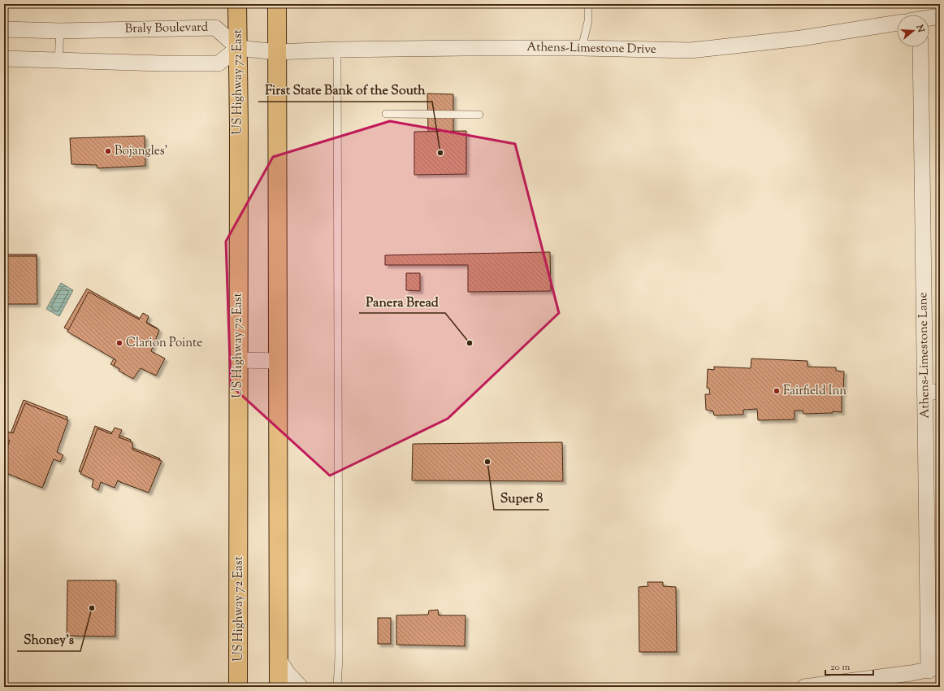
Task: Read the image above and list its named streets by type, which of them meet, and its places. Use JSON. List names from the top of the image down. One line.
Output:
{"streets":{"highway":["US Highway 72 East"],"street":["Braly Boulevard","Athens-Limestone Drive","Athens-Limestone Lane"]},"crossings":[["Braly Boulevard","Athens-Limestone Drive"],["Braly Boulevard","US Highway 72 East"],["Athens-Limestone Drive","US Highway 72 East"]],"places":["Bojangles'","First State Bank of the South","Clarion Pointe","Panera Bread","Fairfield Inn","Super 8","Shoney's"],"scale_bar":"20 m","north":"right"}
